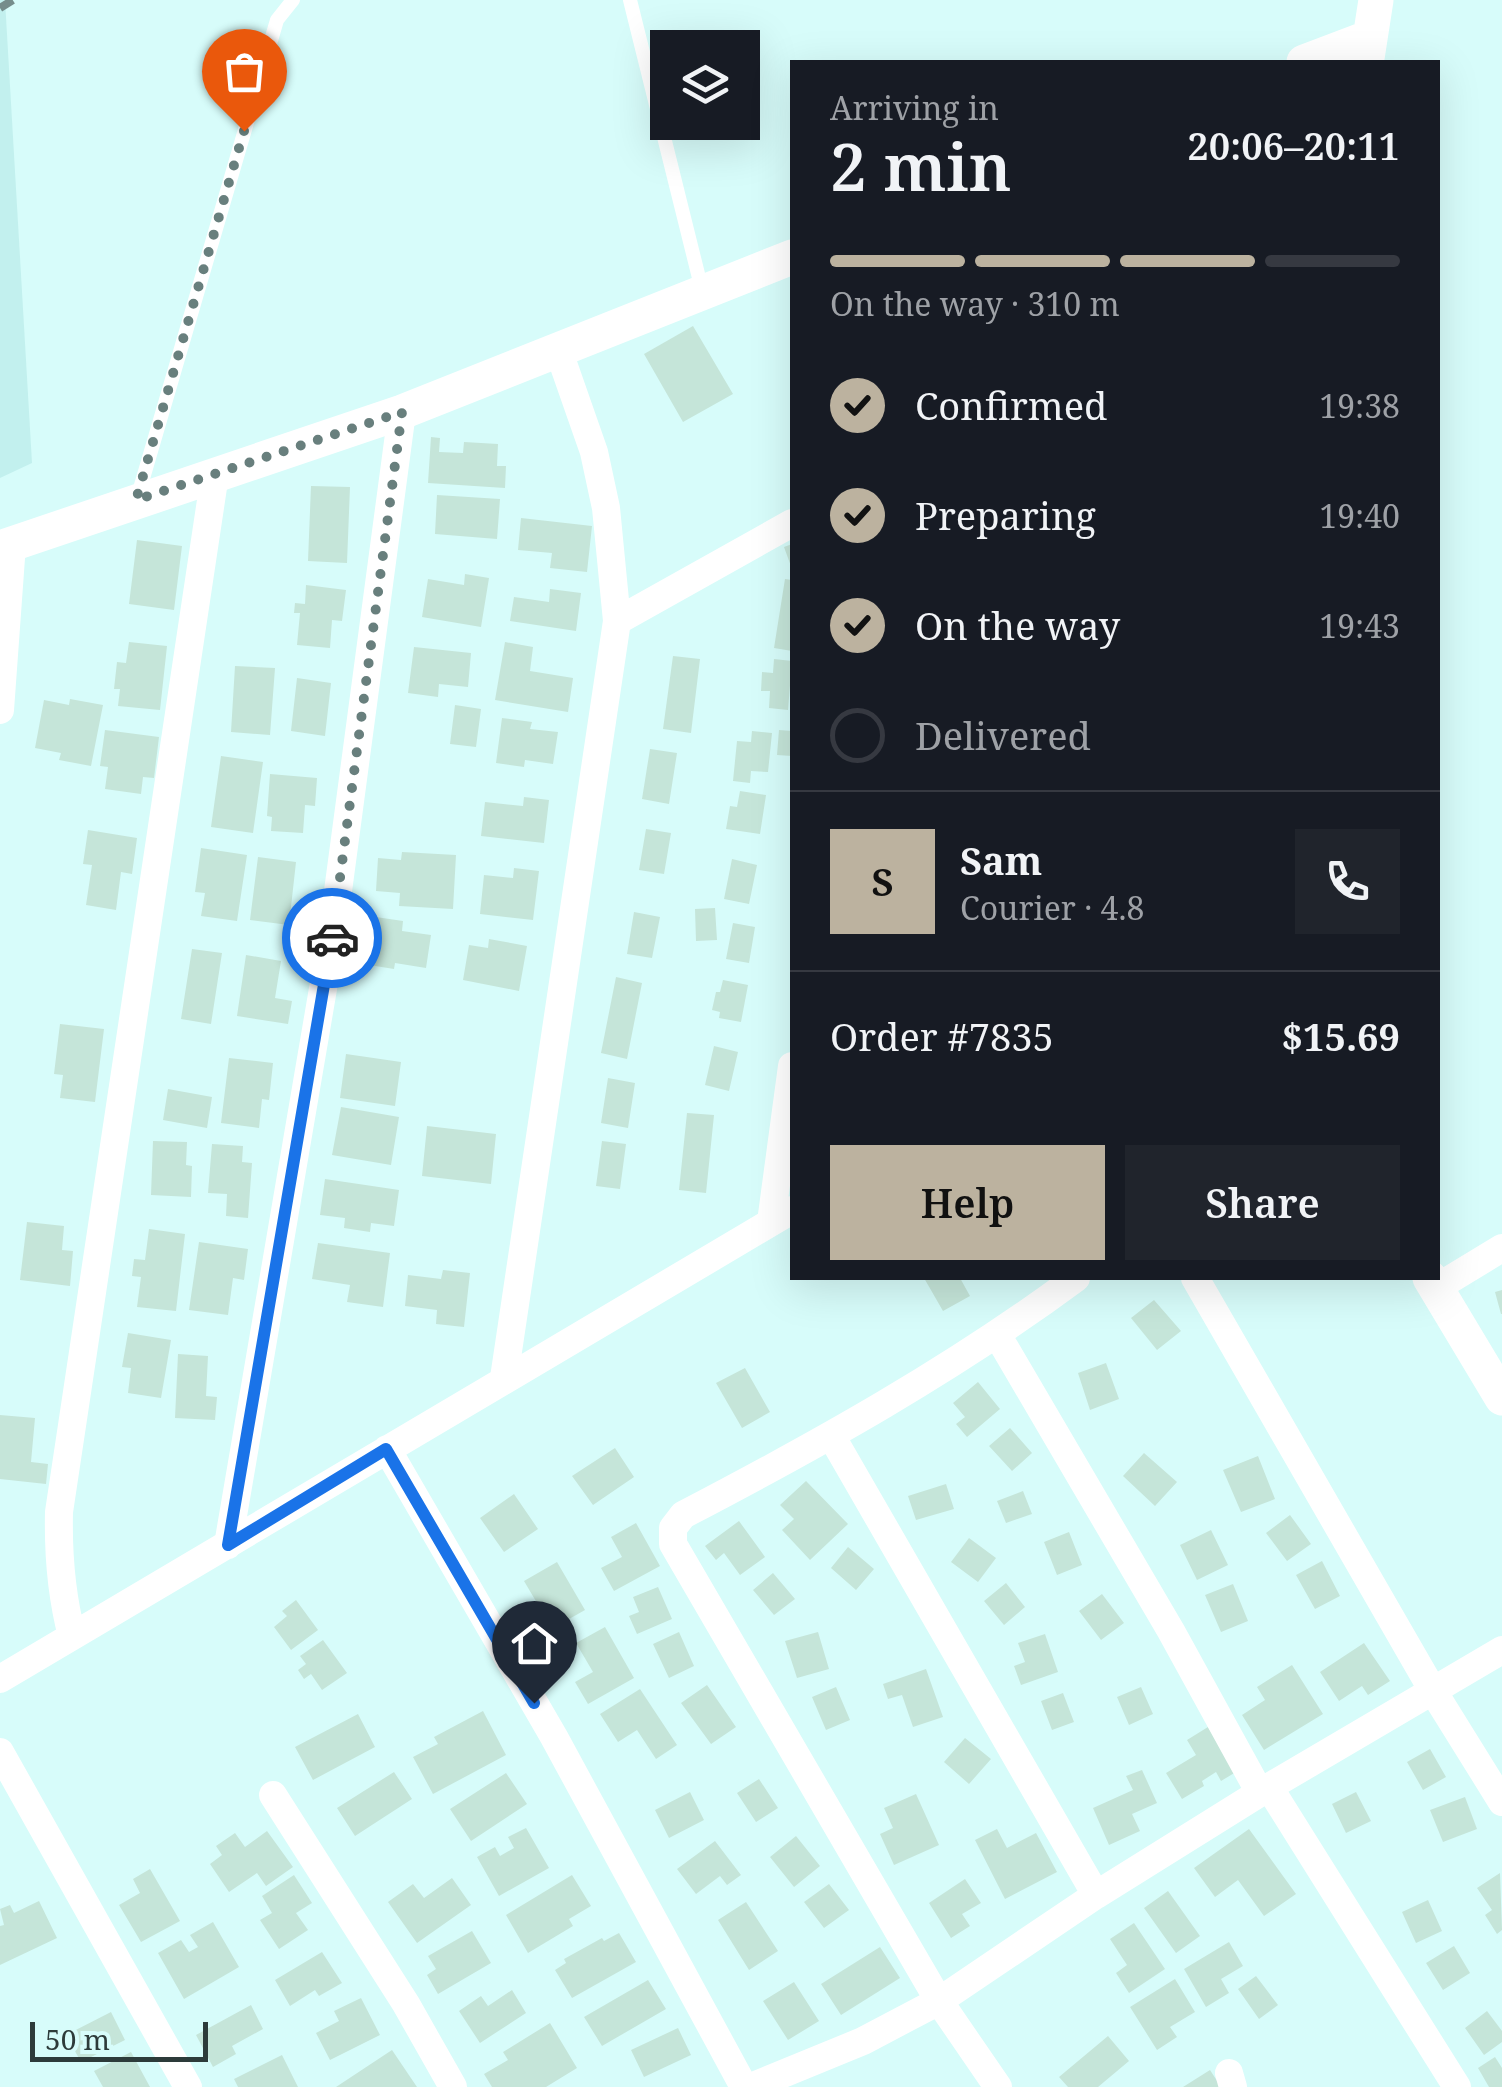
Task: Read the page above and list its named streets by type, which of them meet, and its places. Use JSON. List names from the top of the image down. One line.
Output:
{"scale_bar":"50 m","page":{"heading":["2 min","Arriving in","20:06–20:11"],"panel":["Sam","Courier · 4.8","Order #7835","$15.69"],"bar":"On the way · 310 m","list":[["Confirmed","19:38"],["Preparing","19:40"],["On the way","19:43"],"Delivered"],"round":"S","buttons":["Help","Share"],"scale":"50 m"}}
